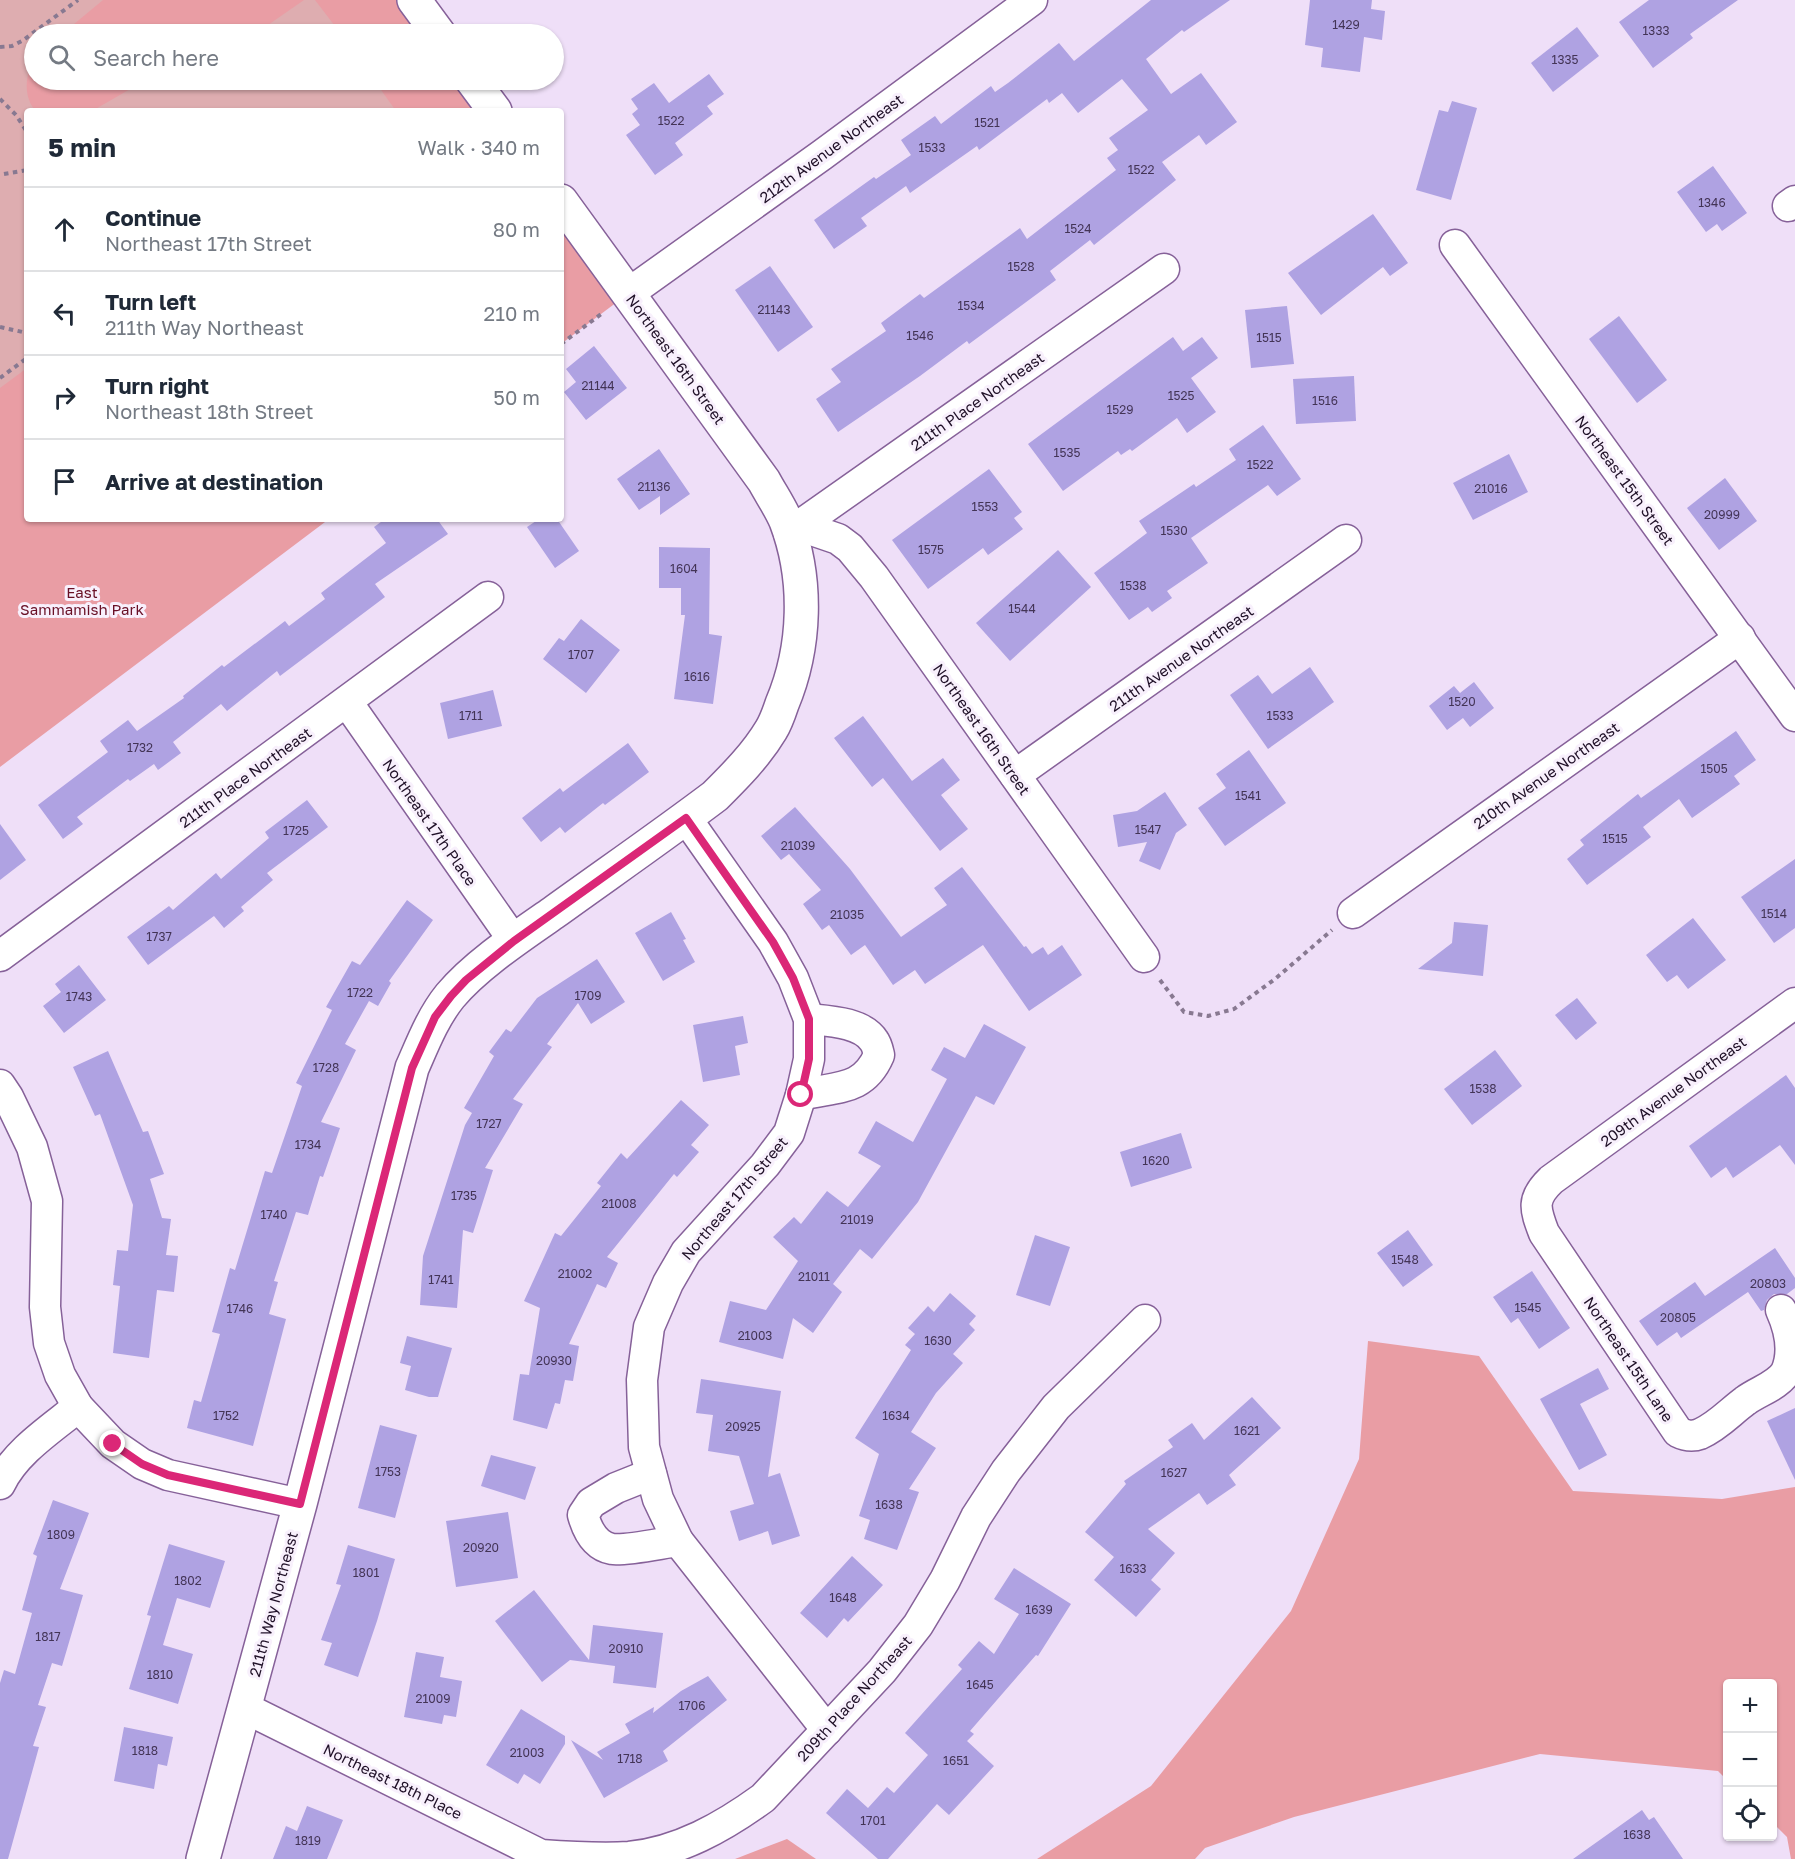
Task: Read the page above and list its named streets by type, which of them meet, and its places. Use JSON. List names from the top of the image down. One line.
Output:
{"streets":{"street":["212th Avenue Northeast","Northeast 16th Street","211th Place Northeast","Northeast 15th Street","211th Avenue Northeast","210th Avenue Northeast","Northeast 17th Place","209th Avenue Northeast","Northeast 17th Street","Northeast 15th Lane","211th Way Northeast","209th Place Northeast","Northeast 18th Place"]},"crossings":[["212th Avenue Northeast","Northeast 16th Street"],["Northeast 16th Street","211th Place Northeast"],["Northeast 16th Street","211th Avenue Northeast"],["Northeast 16th Street","211th Way Northeast"],["211th Place Northeast","Northeast 17th Place"],["211th Place Northeast","211th Way Northeast"],["Northeast 15th Street","210th Avenue Northeast"],["Northeast 17th Place","211th Way Northeast"],["209th Avenue Northeast","Northeast 15th Lane"],["Northeast 17th Street","211th Way Northeast"],["Northeast 17th Street","209th Place Northeast"],["211th Way Northeast","Northeast 18th Place"],["209th Place Northeast","Northeast 18th Place"]],"parks":["East Sammamish Park"],"house_numbers":["1429","1333","1335","1522","1521","1533","1522","1346","1524","1528","1534","21143","1546","1515","21144","1525","1516","1529","1535","1522","21136","21016","1553","20999","1530","1575","1604","1538","1544","1707","1616","1520","1711","1533","1732","1505","1541","1547","1725","1515","21039","1514","21035","1737","1722","1709","1743","1728","1538","1727","1734","1620","1735","21008","1740","21019","1548","21002","21011","1741","20803","1545","1746","20805","21003","1630","20930","1752","1634","20925","1621","1753","1627","1638","1809","20920","1633","1801","1802","1648","1639","1817","20910","1810","1645","21009","1706","1818","21003","1718","1651","1701","1638","1819"],"page":{"search":"Search here","heading":["5 min","Walk · 340 m"],"list":[["Continue","Northeast 17th Street","80 m"],["Turn left","211th Way Northeast","210 m"],["Turn right","Northeast 18th Street","50 m"],"Arrive at destination"],"map_buttons":["+","−"]}}
